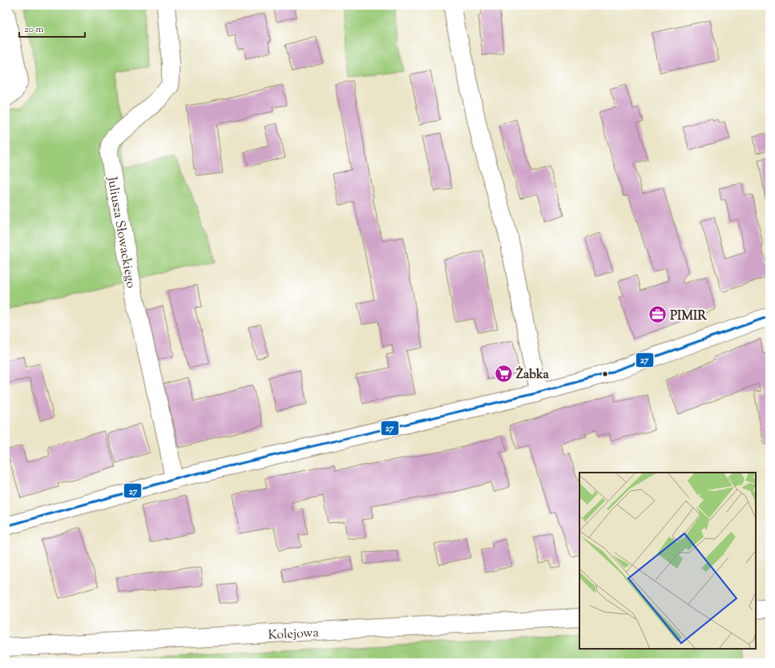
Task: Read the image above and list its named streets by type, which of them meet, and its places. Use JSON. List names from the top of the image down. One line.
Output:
{"streets":{"street":["Juliusza Słowackiego","Kolejowa"]},"places":{"office":["PIMIR"],"supermarket":["Żabka"]},"lines":["transit line 27"],"scale_bar":"20 m"}
